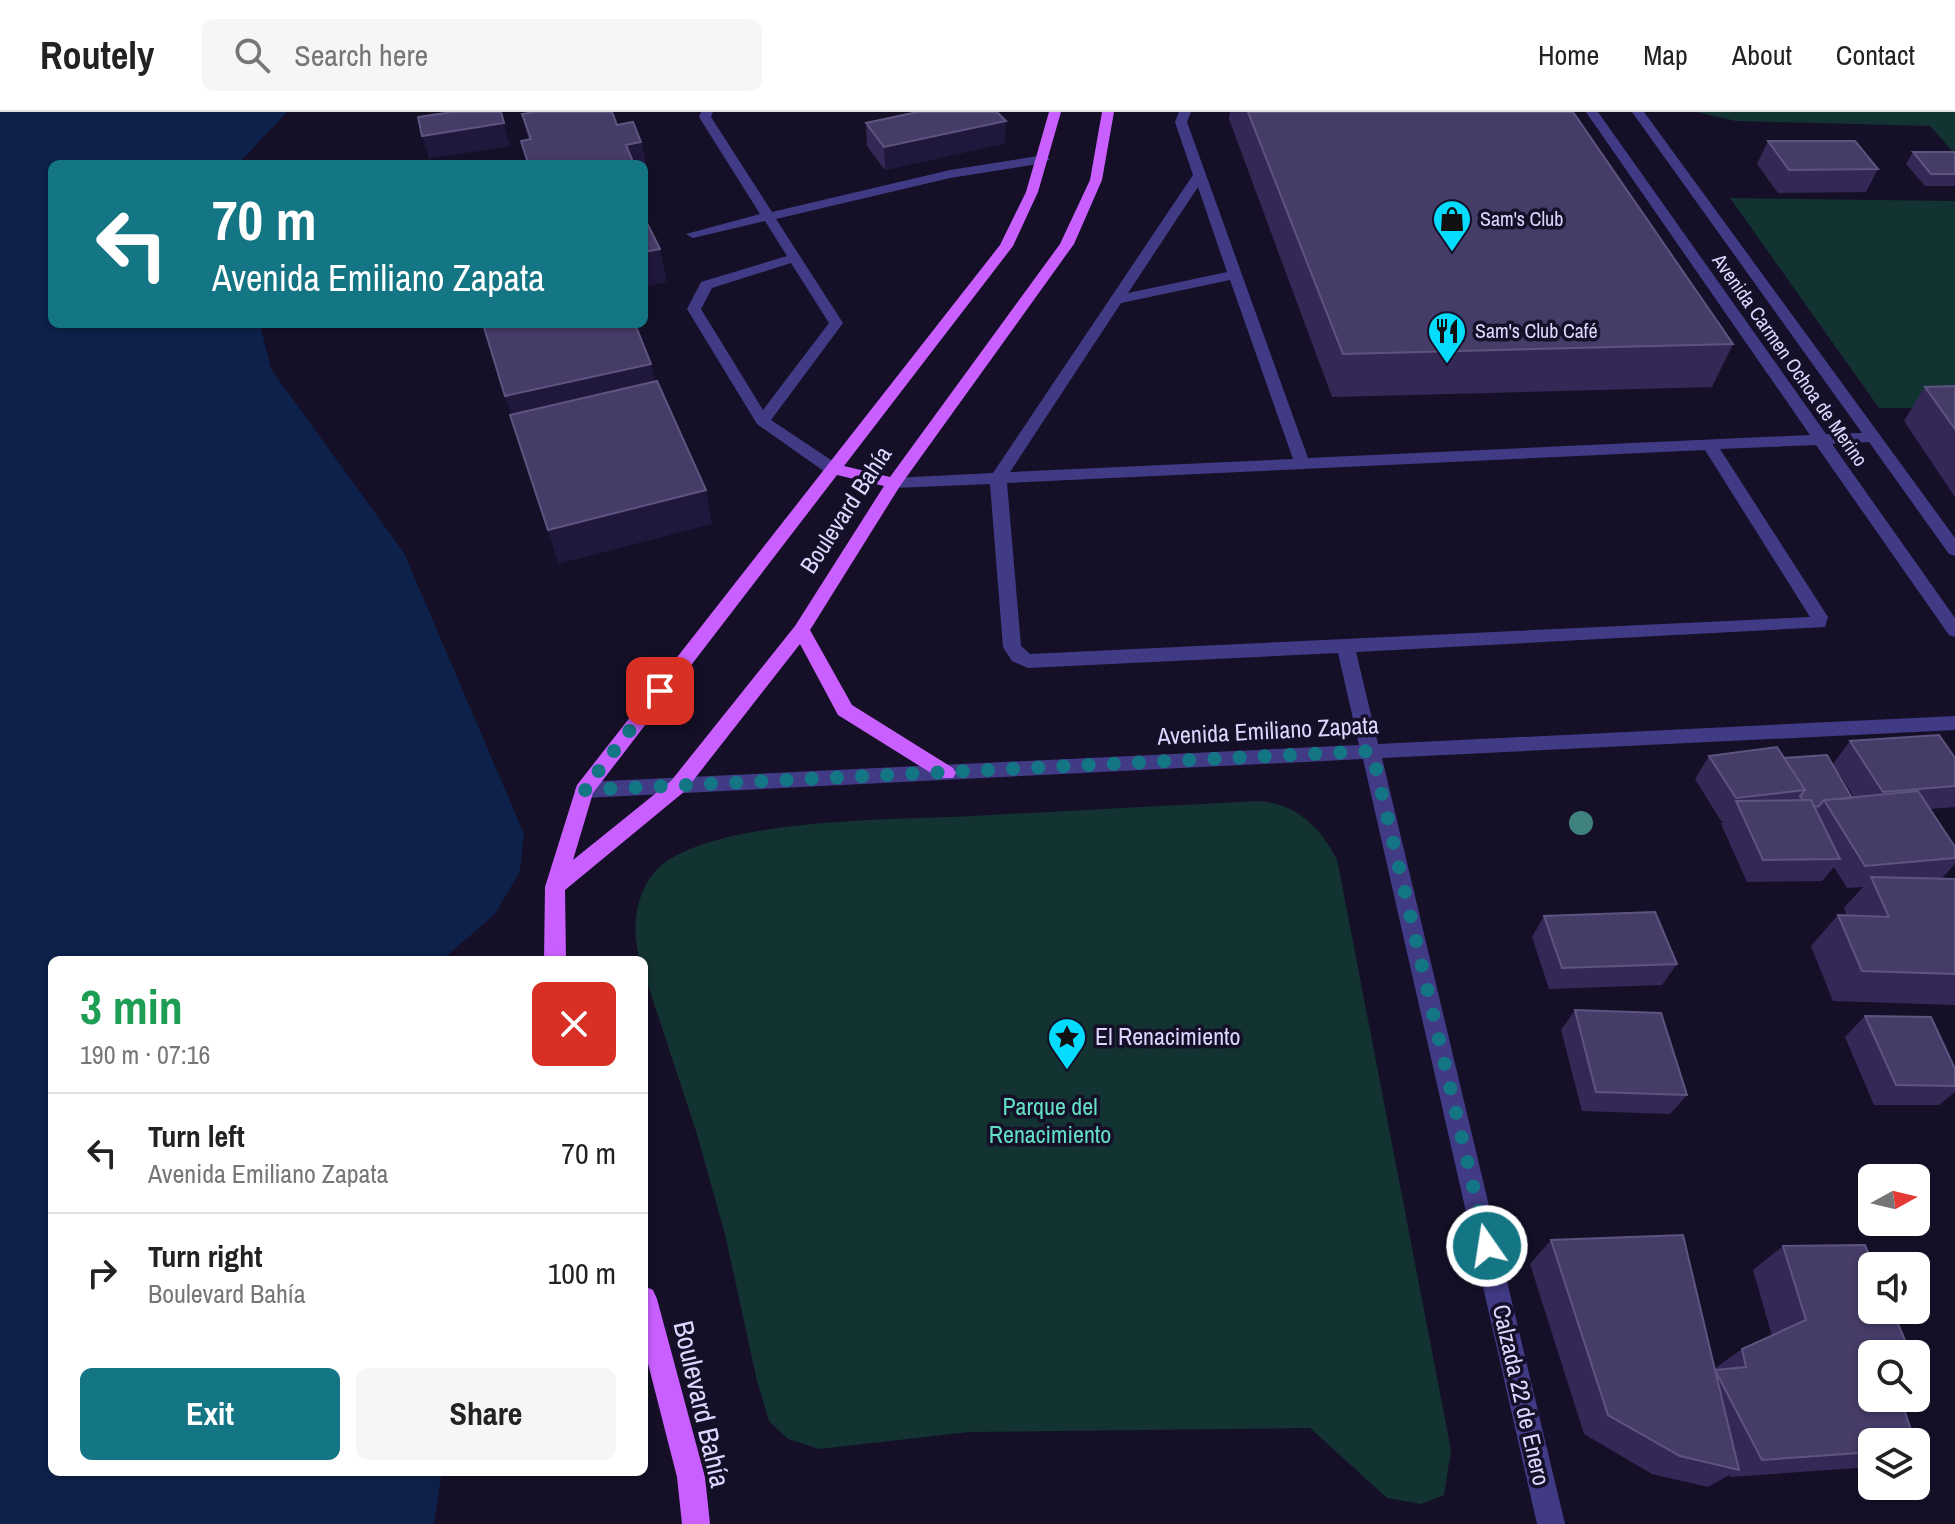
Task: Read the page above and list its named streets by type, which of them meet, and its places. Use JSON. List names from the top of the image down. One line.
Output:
{"streets":{"main road":["Boulevard Bahía"],"street":["Avenida Carmen Ochoa de Merino","Avenida Emiliano Zapata","Calzada 22 de Enero"]},"crossings":[["Boulevard Bahía","Avenida Emiliano Zapata"],["Avenida Emiliano Zapata","Calzada 22 de Enero"]],"parks":["Parque del Renacimiento"],"places":{"shop":["Sam's Club"],"restaurant":["Sam's Club Café"],"place":["El Renacimiento"]},"north":"right","page":{"header":"Routely","search":"Search here","nav":["Home","Map","About","Contact"],"turn":["70 m","Avenida Emiliano Zapata"],"heading":["3 min","190 m · 07:16"],"list":[{"name":"Turn left","note":"Avenida Emiliano Zapata","value":"70 m"},{"name":"Turn right","note":"Boulevard Bahía","value":"100 m"}],"buttons":["Exit","Share"]}}
